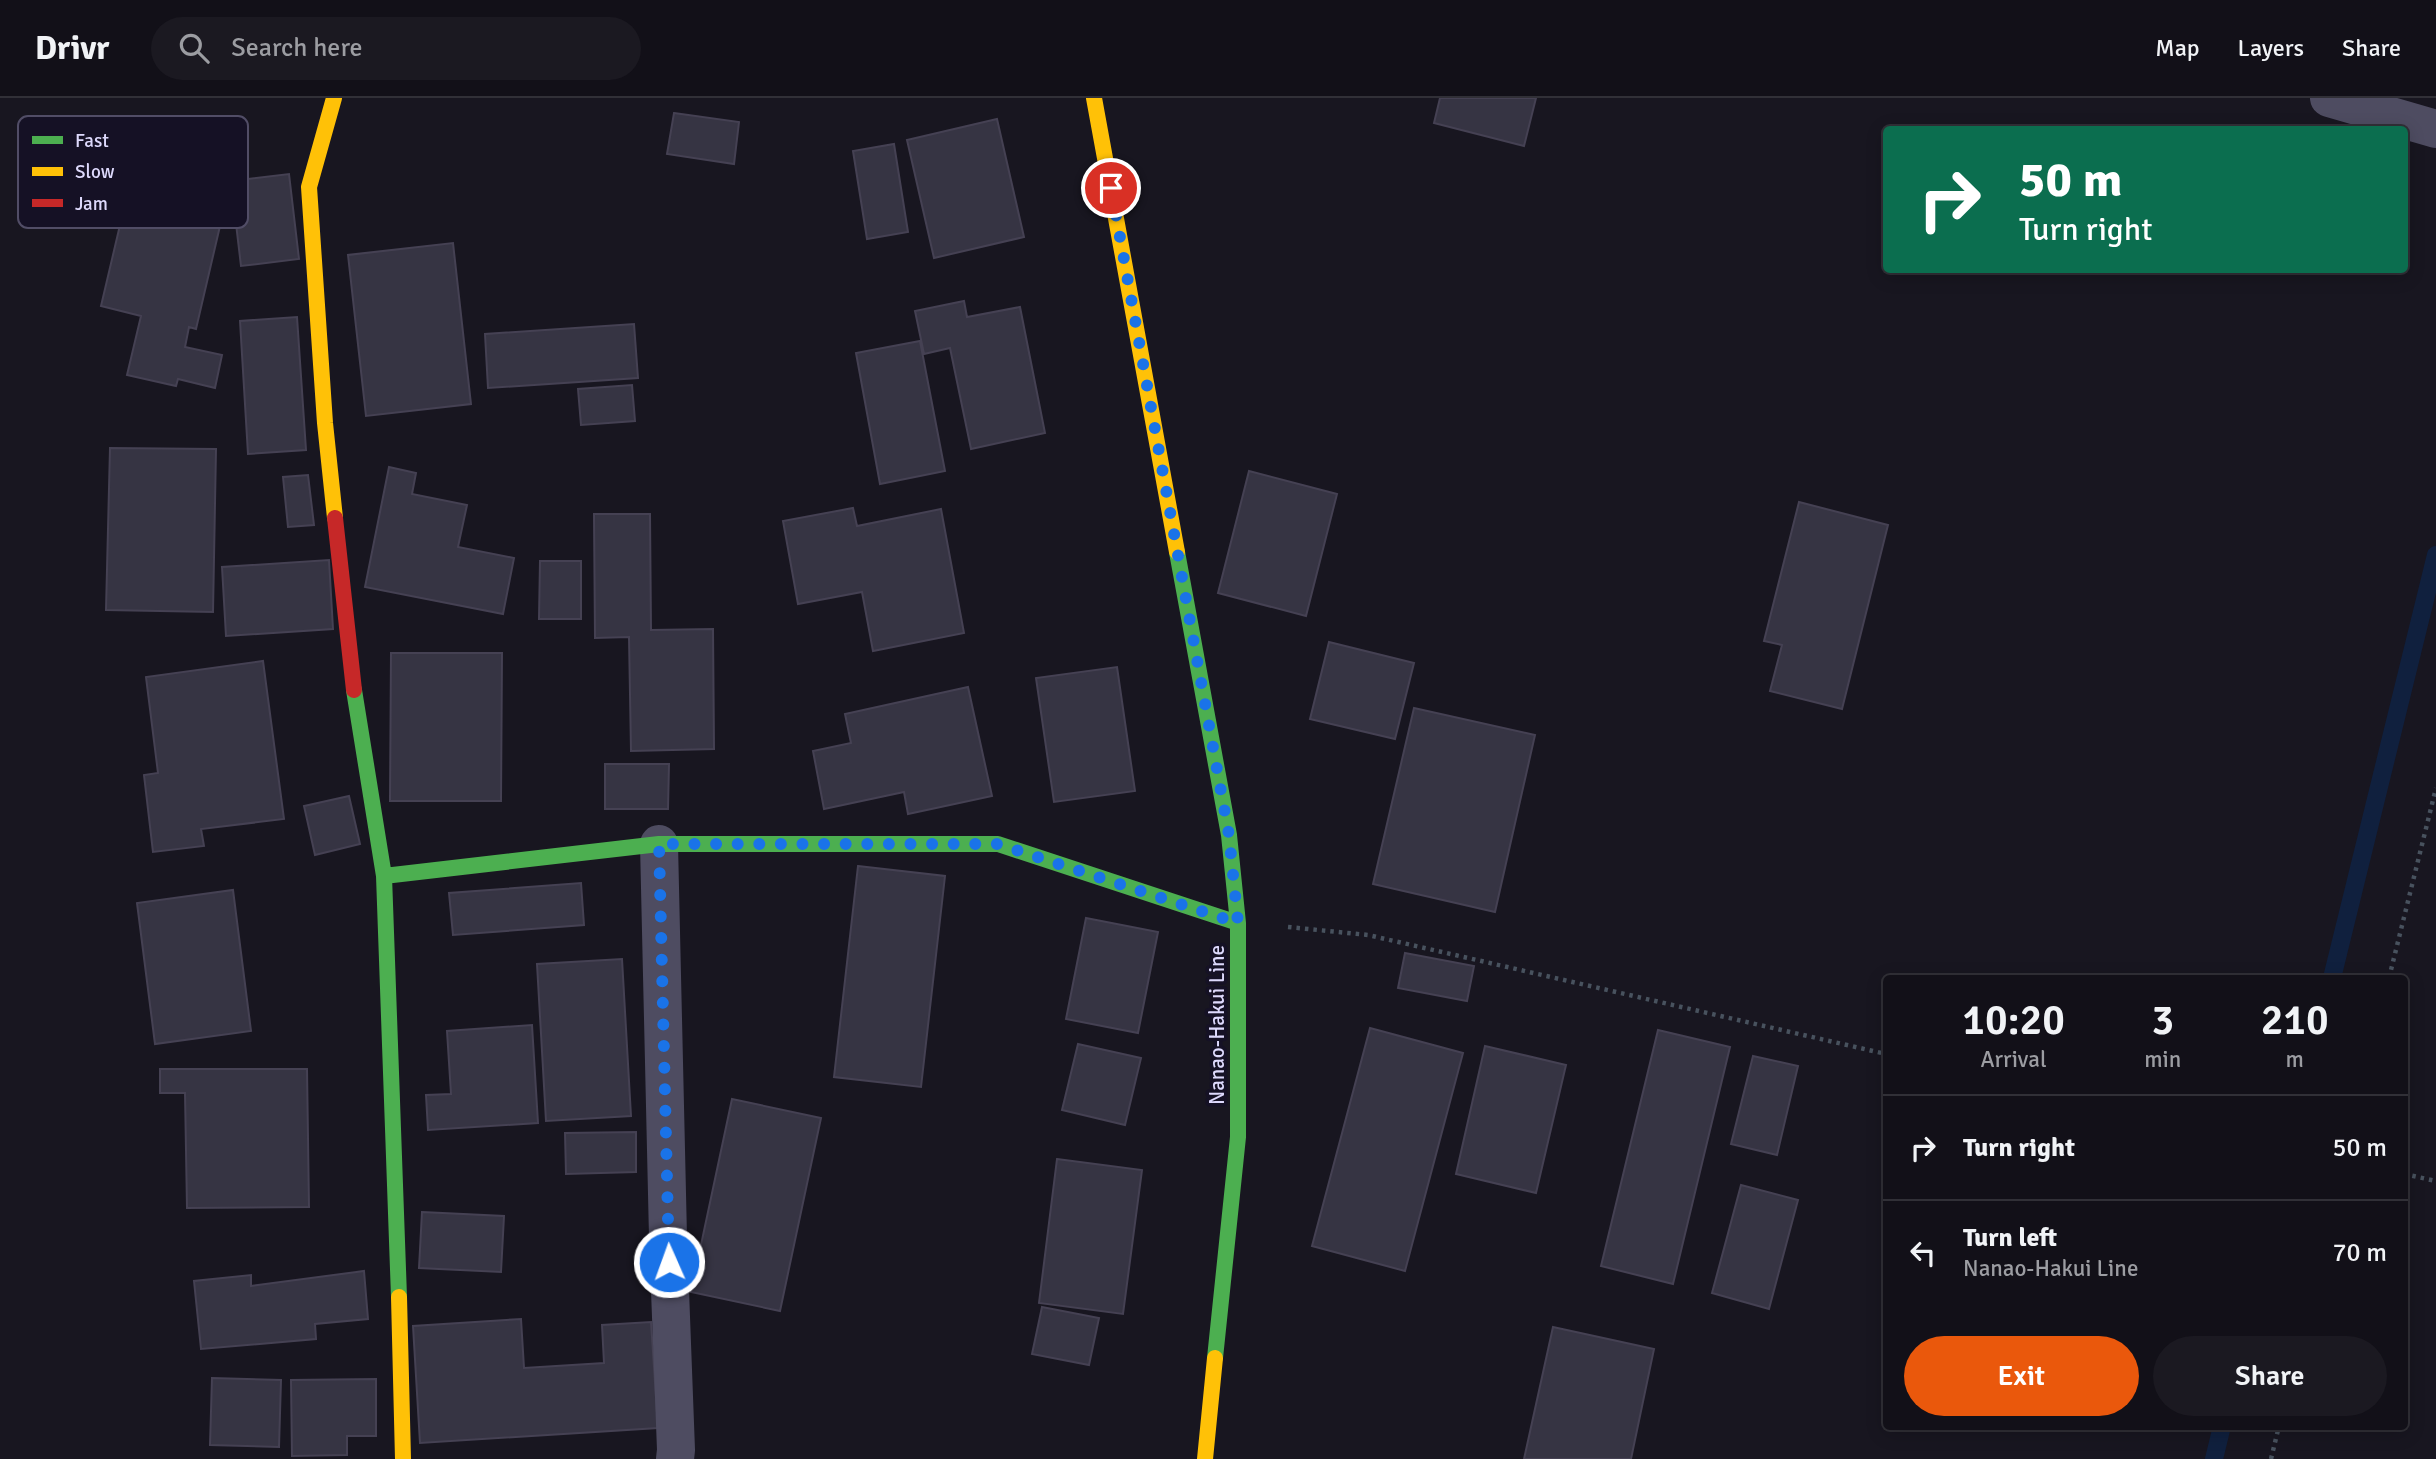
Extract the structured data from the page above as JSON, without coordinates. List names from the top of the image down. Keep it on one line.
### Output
{"streets":{"street":["Nanao-Hakui Line"]},"legend":["Fast","Slow","Jam"],"page":{"header":"Drivr","search":"Search here","nav":["Map","Layers","Share"],"turn":["50 m","Turn right"],"eta":["10:20","Arrival","3","min","210","m"],"list":[{"name":"Turn right","value":"50 m"},{"name":"Turn left","note":"Nanao-Hakui Line","value":"70 m"}],"buttons":["Exit","Share"]}}
